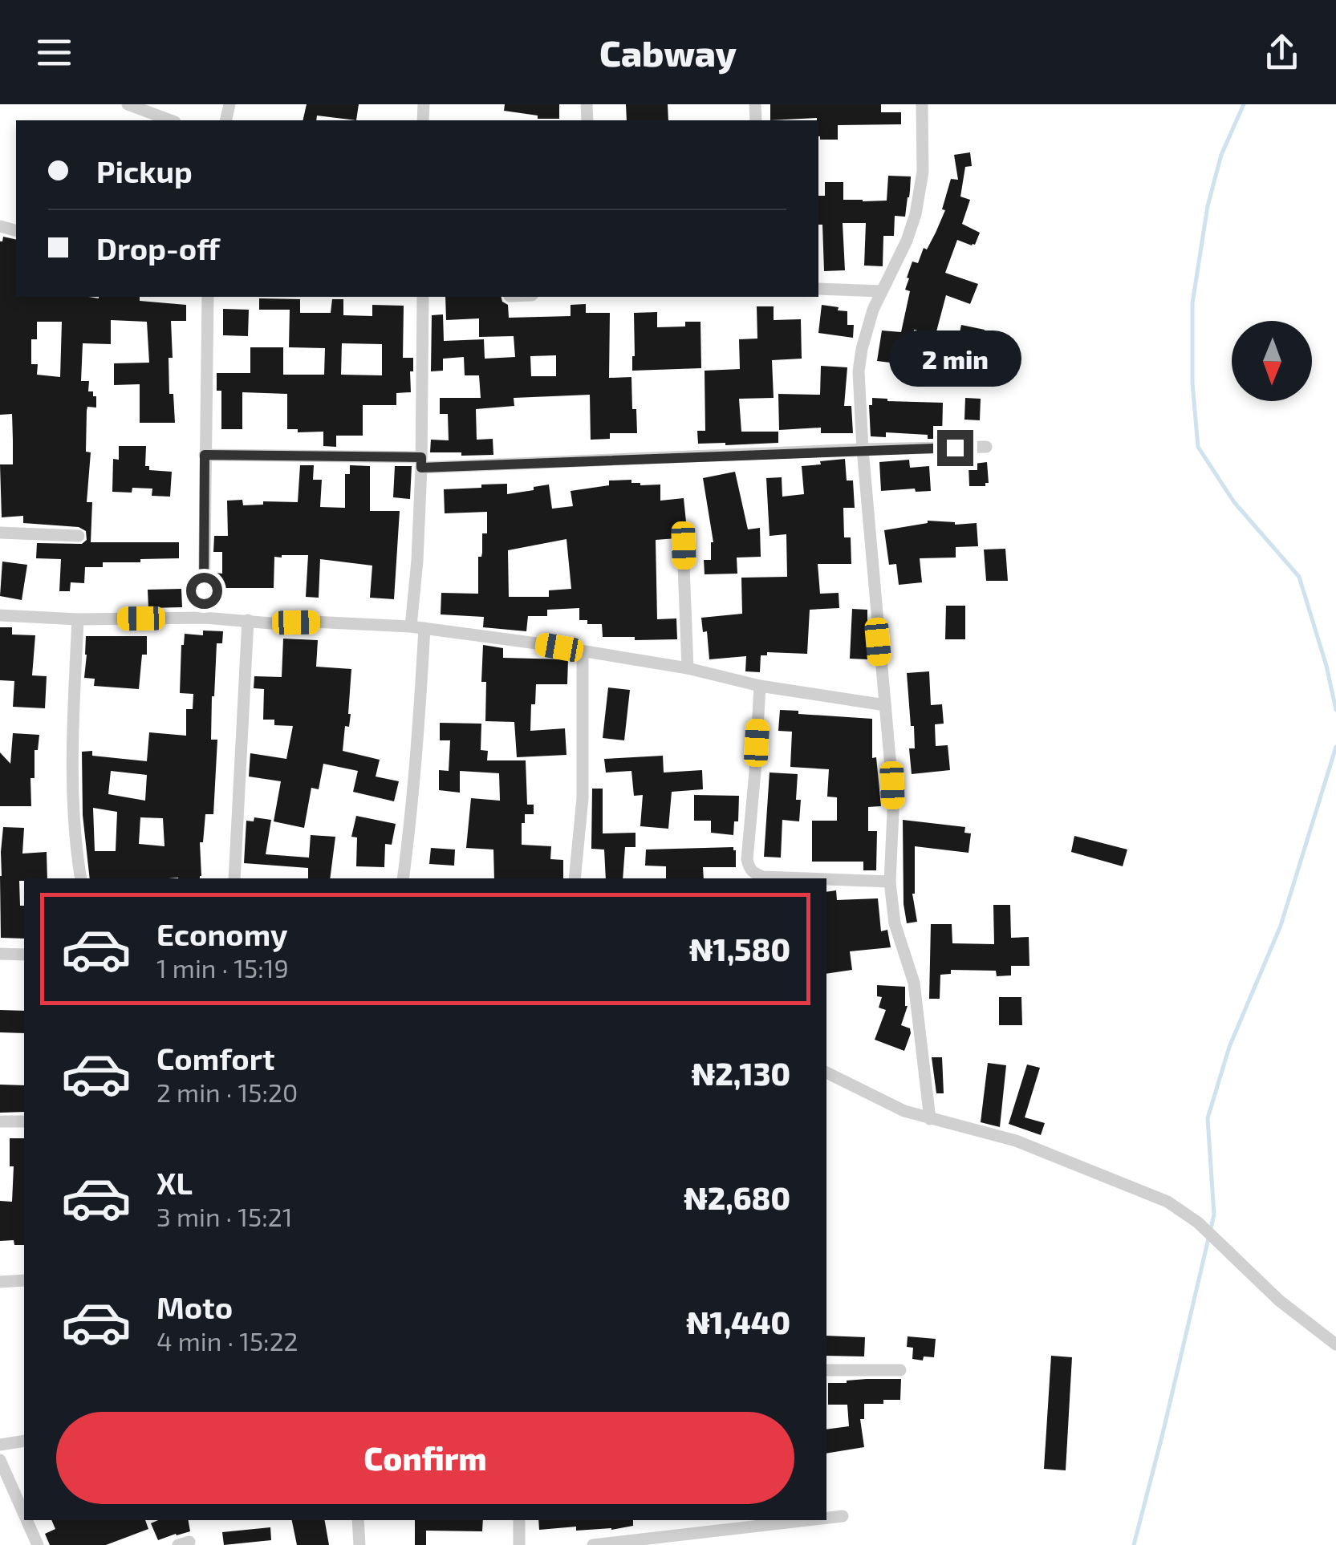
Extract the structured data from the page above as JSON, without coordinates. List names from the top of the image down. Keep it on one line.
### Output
{"north":"bottom","page":{"header":"Cabway","banner":["Pickup","Drop-off"],"bubble":"2 min","list":[{"name":"Economy","note":"1 min · 15:19","value":"₦1,580"},{"name":"Comfort","note":"2 min · 15:20","value":"₦2,130"},{"name":"XL","note":"3 min · 15:21","value":"₦2,680"},{"name":"Moto","note":"4 min · 15:22","value":"₦1,440"}],"buttons":"Confirm"}}
